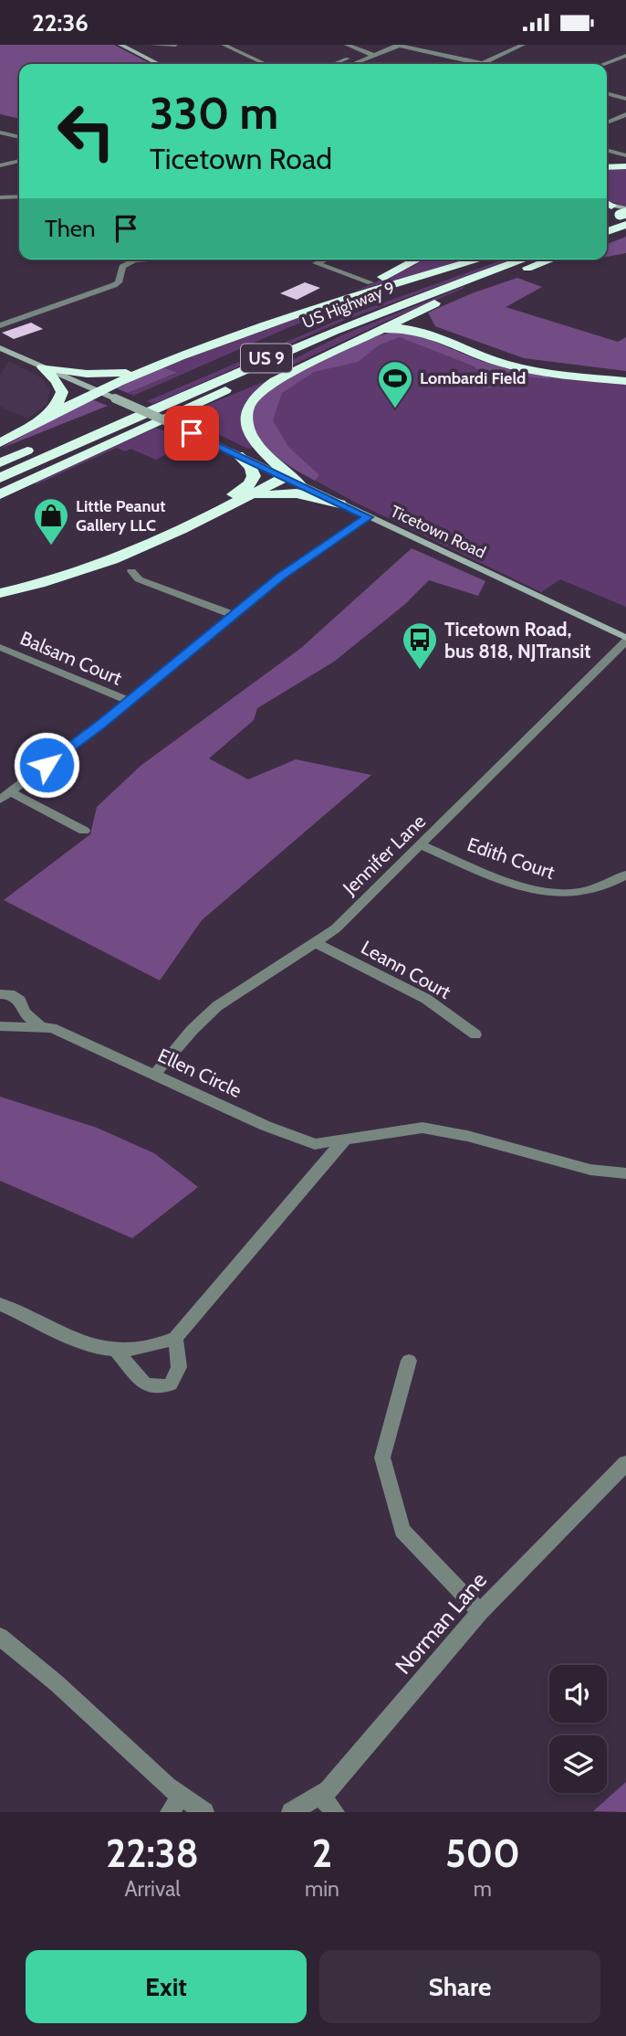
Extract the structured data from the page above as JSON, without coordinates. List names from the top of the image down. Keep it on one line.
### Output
{"streets":{"highway":["US Highway 9","US 9"],"street":["Ticetown Road","Balsam Court","Jennifer Lane","Edith Court","Leann Court","Ellen Circle","Norman Lane"]},"crossings":[["Ticetown Road","Jennifer Lane"],["Jennifer Lane","Edith Court"],["Jennifer Lane","Leann Court"],["Jennifer Lane","Ellen Circle"]],"places":{"sports":["Lombardi Field"],"shop":["Little Peanut Gallery LLC"],"bus stop":["Ticetown Road, bus 818, NJTransit"]},"page":{"status":"22:36","turn":["330 m","Ticetown Road"],"then":"Then","eta":["22:38","Arrival","2","min","500","m"],"buttons":["Exit","Share"]}}
